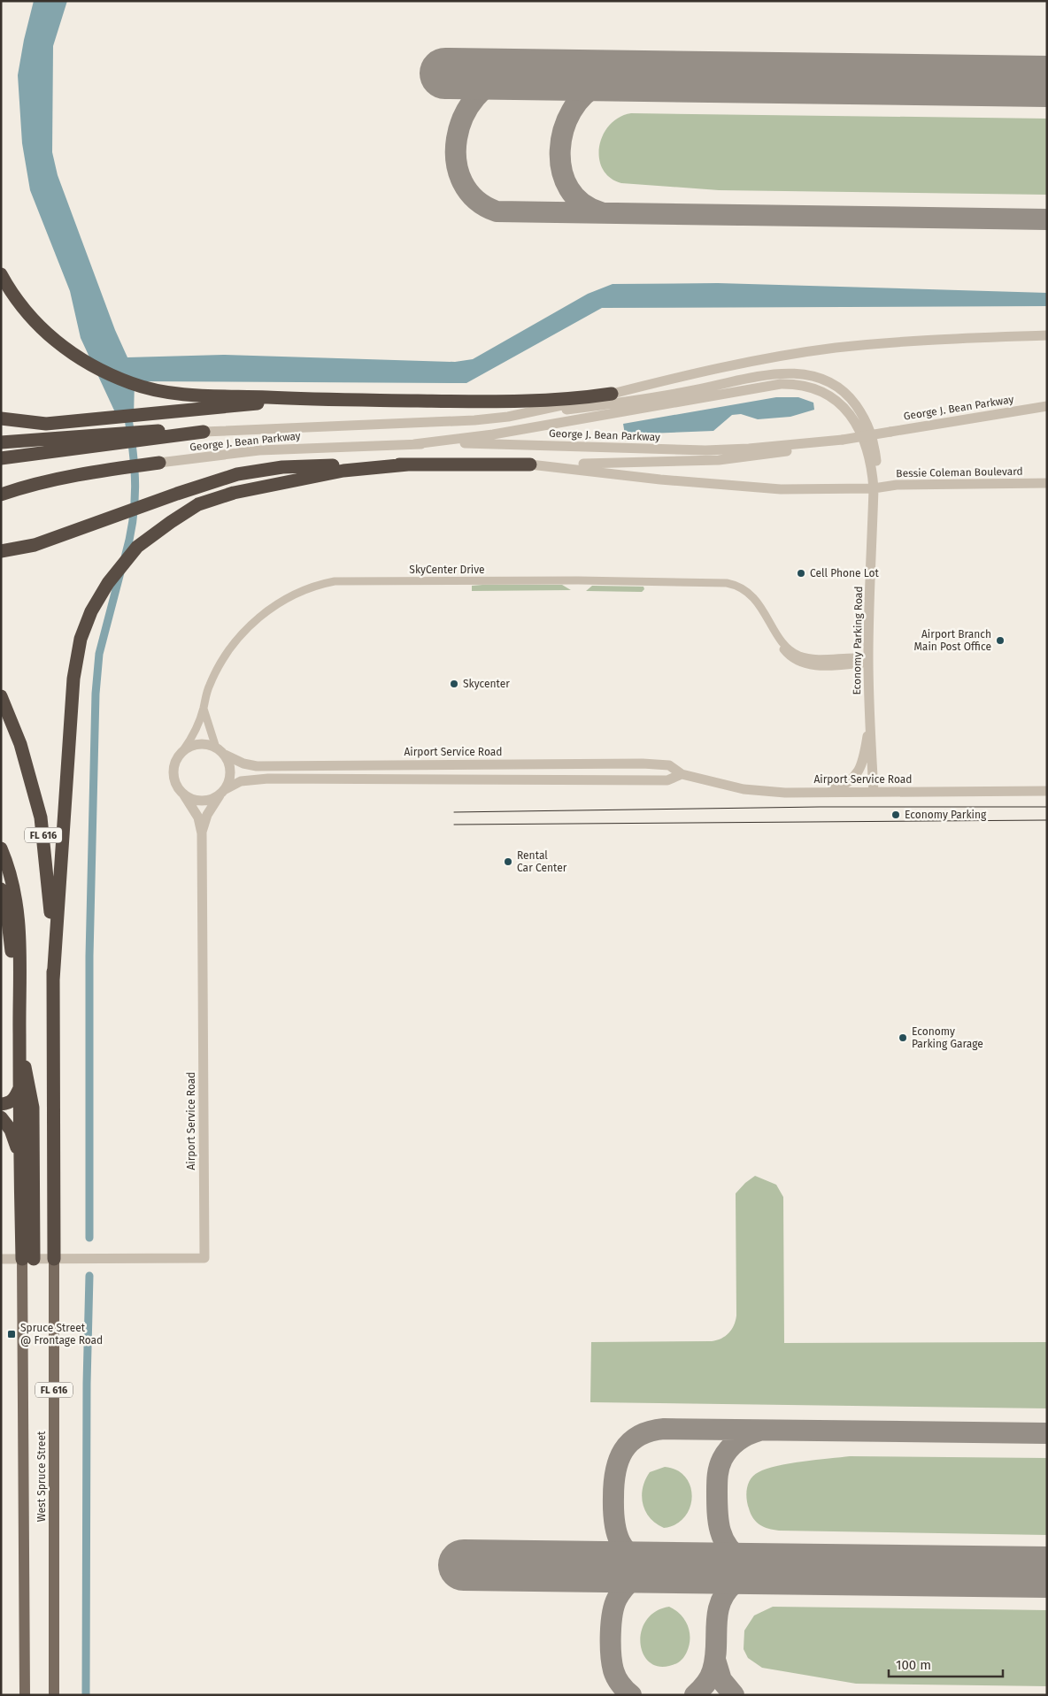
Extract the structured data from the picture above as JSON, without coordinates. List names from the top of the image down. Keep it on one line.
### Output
{"streets":{"highway":["FL 616"],"main road":["West Spruce Street"],"street":["George J. Bean Parkway","Bessie Coleman Boulevard","SkyCenter Drive","Economy Parking Road","Airport Service Road"]},"crossings":[["Bessie Coleman Boulevard","Economy Parking Road"],["SkyCenter Drive","Economy Parking Road"],["SkyCenter Drive","Airport Service Road"],["Economy Parking Road","Airport Service Road"],["Airport Service Road","FL 616"],["Airport Service Road","West Spruce Street"],["FL 616","West Spruce Street"]],"places":{"other":["Cell Phone Lot","Airport Branch Main Post Office","Skycenter","Economy Parking","Rental Car Center","Economy Parking Garage"],"transit":["Spruce Street @ Frontage Road"]},"scale_bar":"100 m"}
